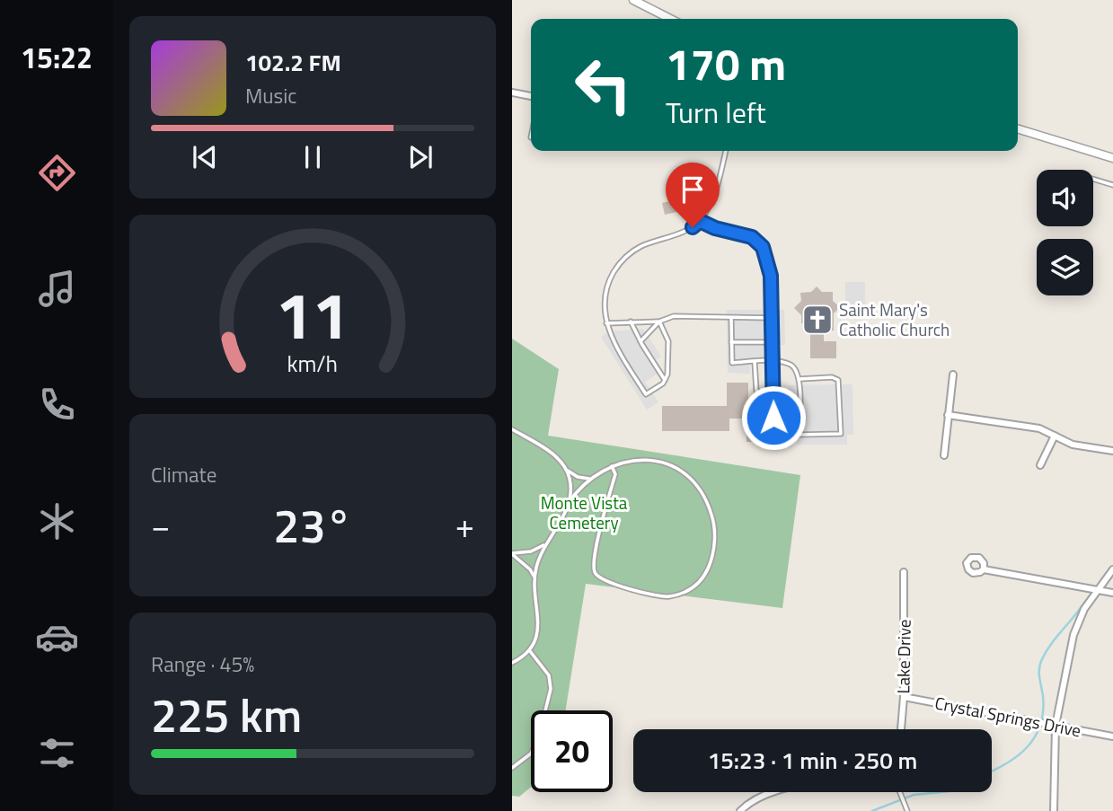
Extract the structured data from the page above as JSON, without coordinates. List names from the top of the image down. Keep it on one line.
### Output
{"streets":{"street":["Lake Drive","Crystal Springs Drive"]},"crossings":[["Lake Drive","Crystal Springs Drive"]],"parks":["Monte Vista Cemetery"],"places":{"church":["Saint Mary's Catholic Church"]},"page":{"tabs":"15:22","turn":["170 m","Turn left"],"song":["102.2 FM","Music"],"tile":["Climate",["Range · 45%","225 km"]],"heat":["−","23°","+"],"limit":"20","trip":"15:23 · 1 min · 250 m","gauge":["11","km/h"]}}
